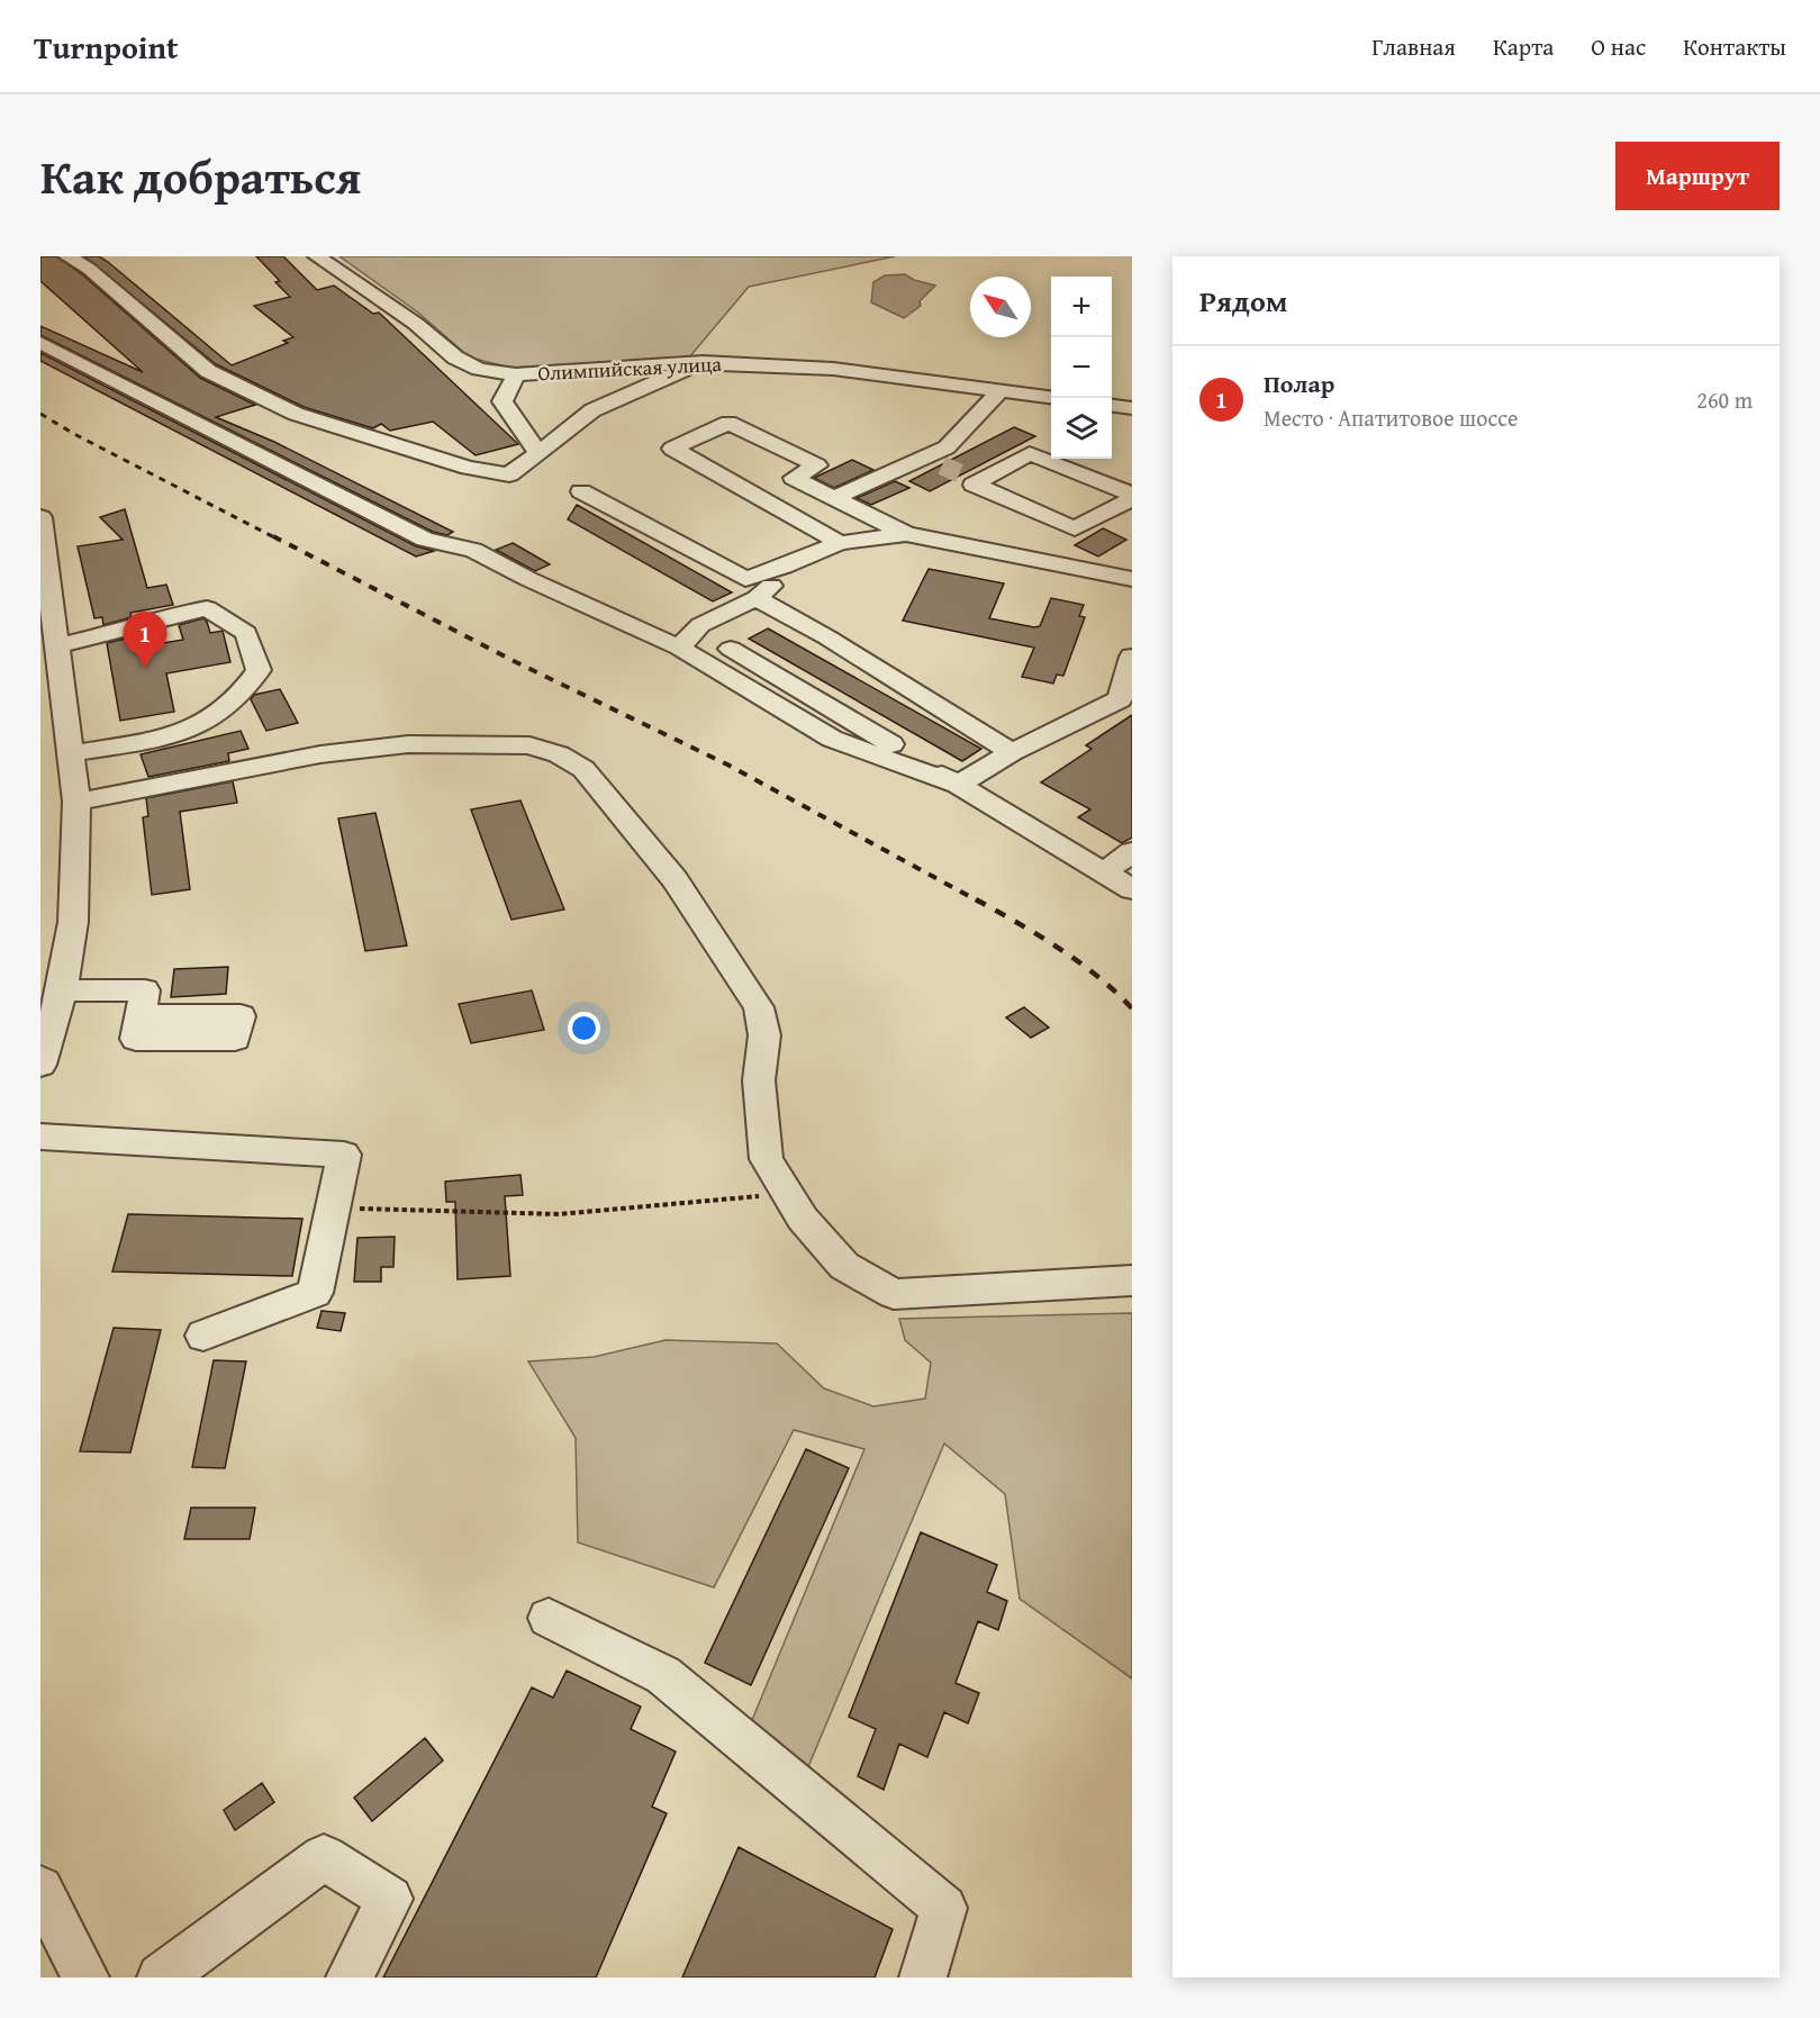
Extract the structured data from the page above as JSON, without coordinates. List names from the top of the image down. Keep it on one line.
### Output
{"streets":{"street":["Олимпийская улица"]},"north":"top left","page":{"header":"Turnpoint","nav":["Главная","Карта","О нас","Контакты"],"title":"Как добраться","buttons":"Маршрут","heading":"Рядом","map_buttons":["+","−"],"list":[{"mark":"1","name":"Полар","note":"Место · Апатитовое шоссе","value":"260 m"}],"pins":"1"}}
